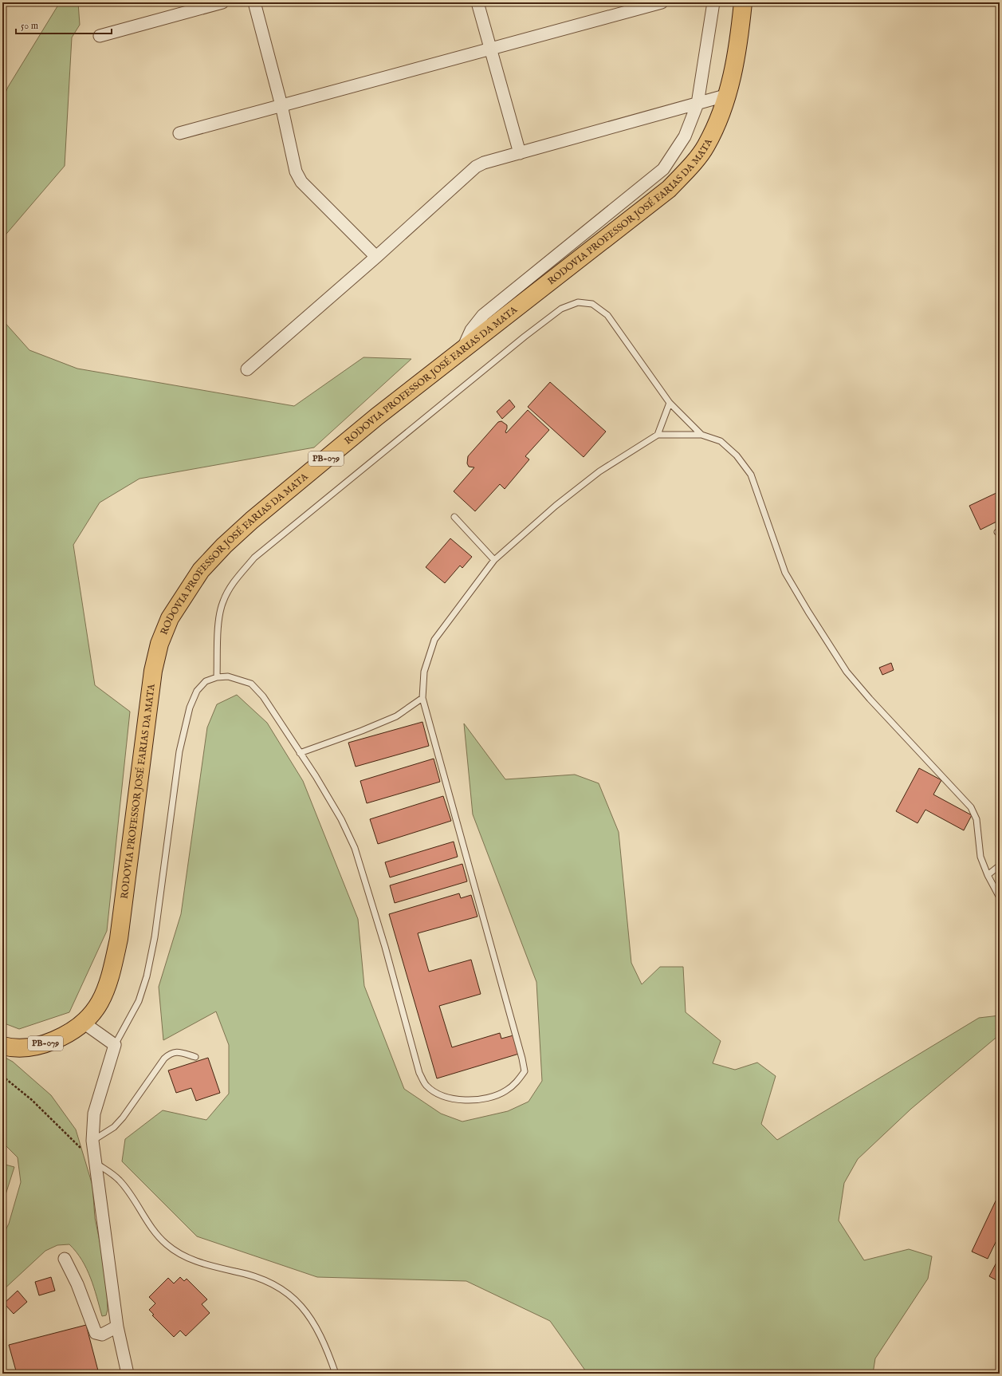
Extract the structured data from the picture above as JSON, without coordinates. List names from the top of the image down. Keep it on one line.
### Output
{"streets":{"main road":["RODOVIA PROFESSOR JOSÉ FARIAS DA MATA","PB-079"]},"crossings":[["RODOVIA PROFESSOR JOSÉ FARIAS DA MATA","PB-079"]],"scale_bar":"50 m"}
